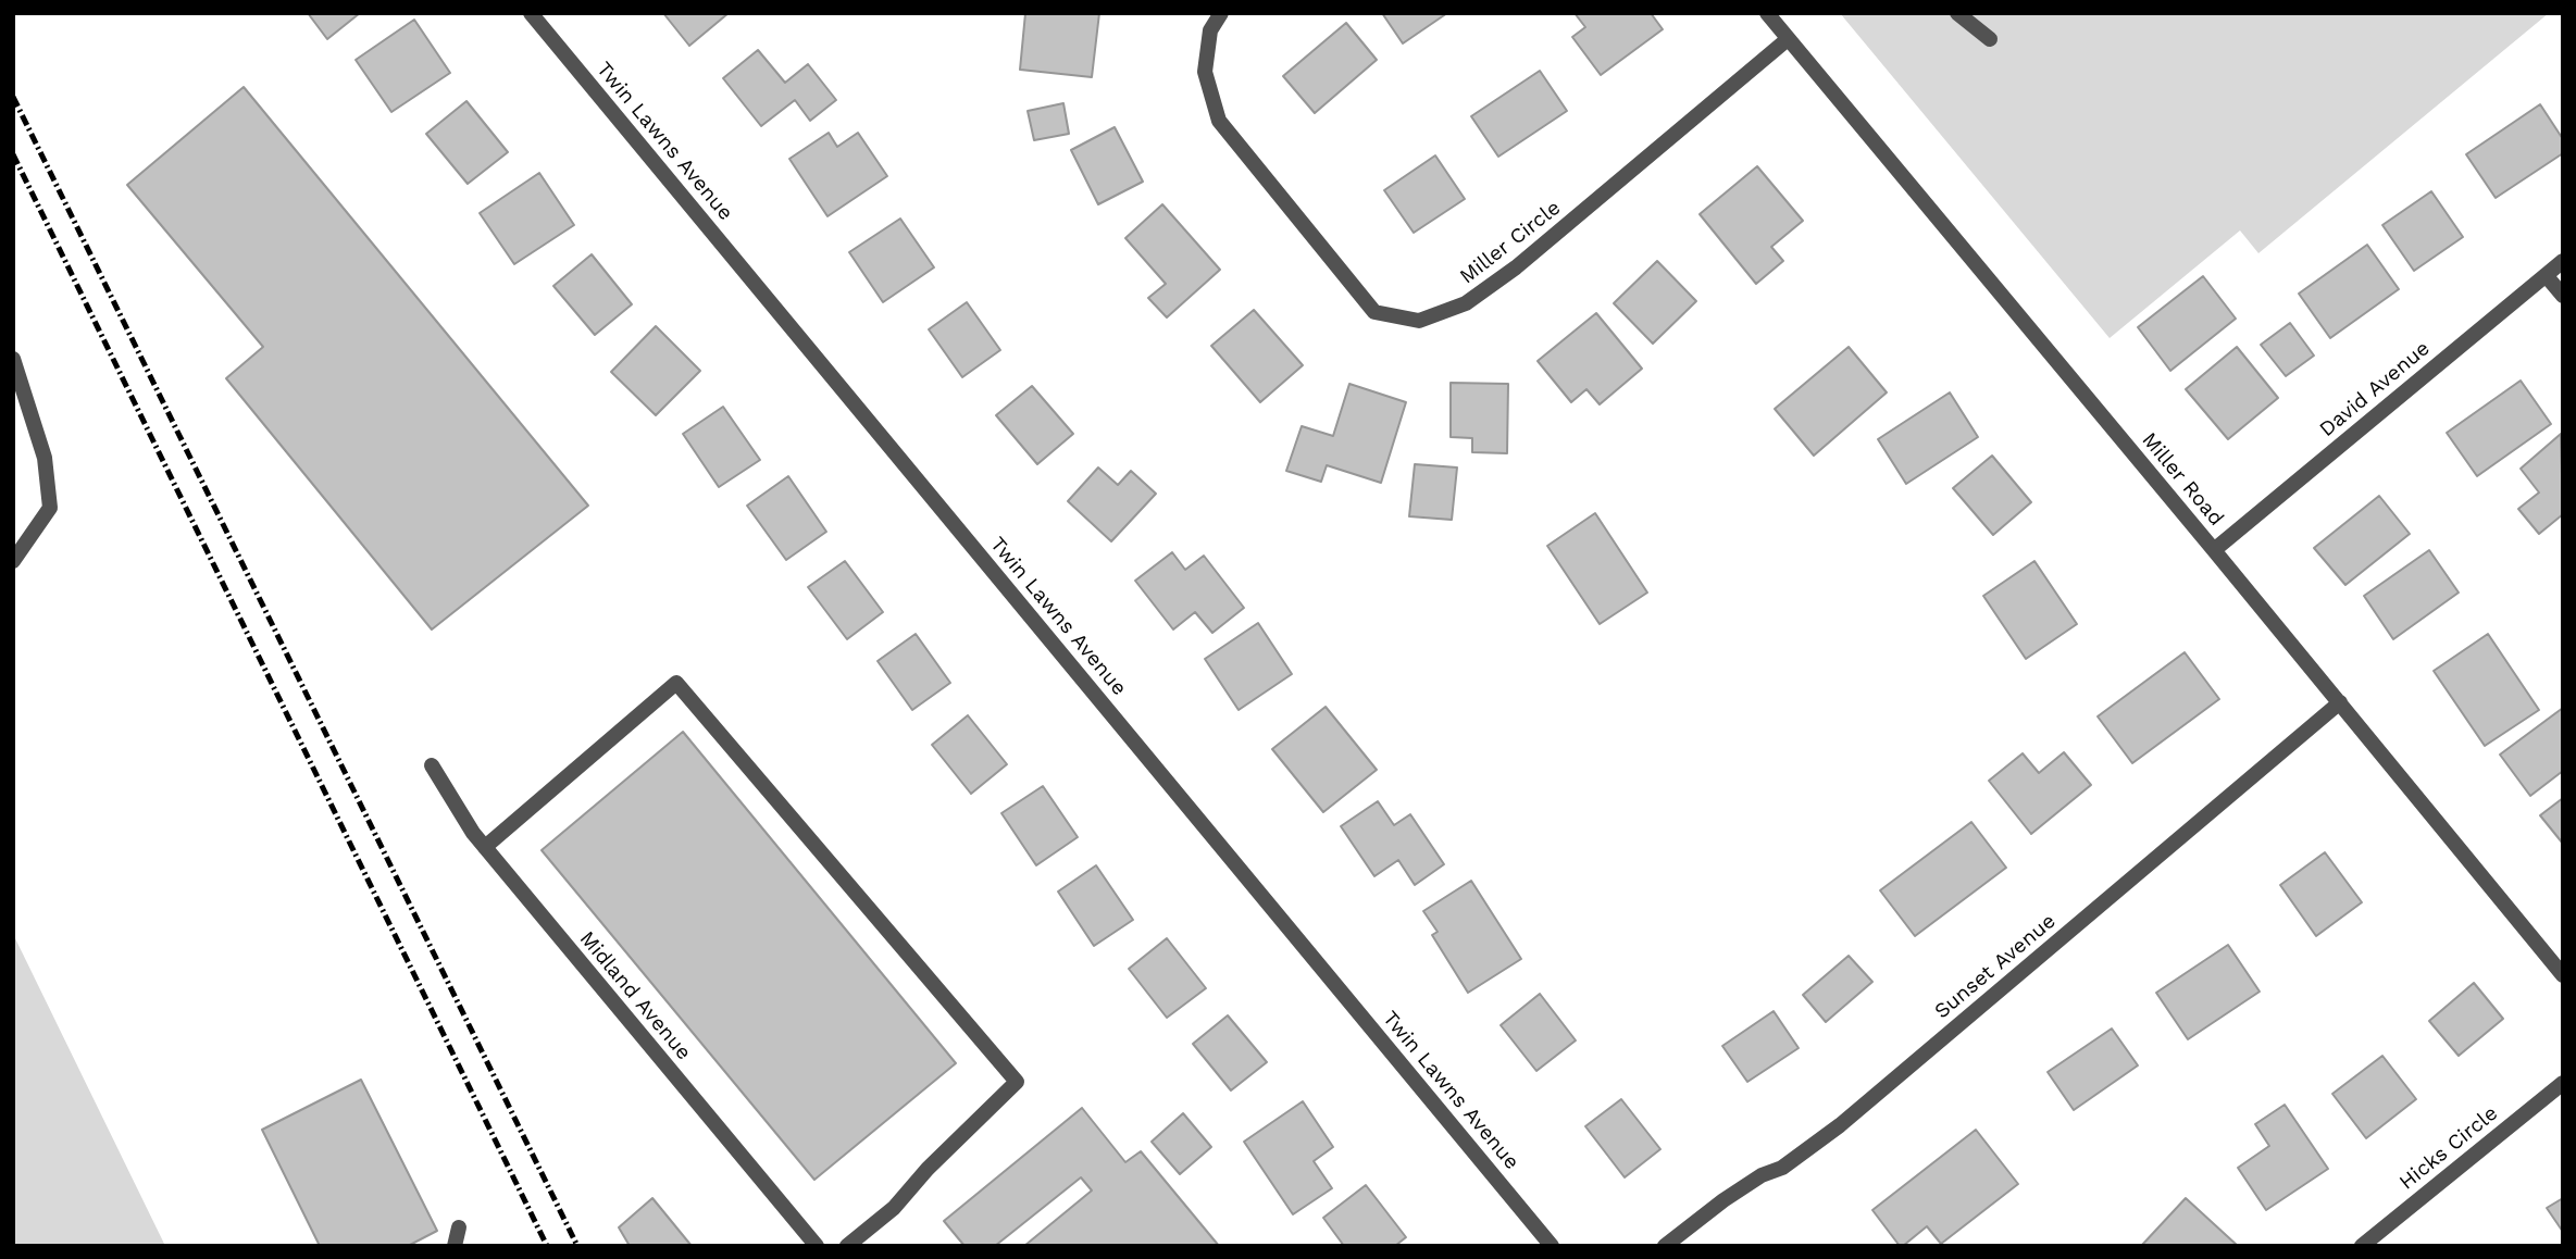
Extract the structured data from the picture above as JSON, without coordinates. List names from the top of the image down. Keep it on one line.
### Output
{"streets":{"street":["Twin Lawns Avenue","Miller Circle","David Avenue","Miller Road","Sunset Avenue","Midland Avenue","Hicks Circle"]},"crossings":[["Miller Circle","Miller Road"],["David Avenue","Miller Road"],["Miller Road","Sunset Avenue"]]}
